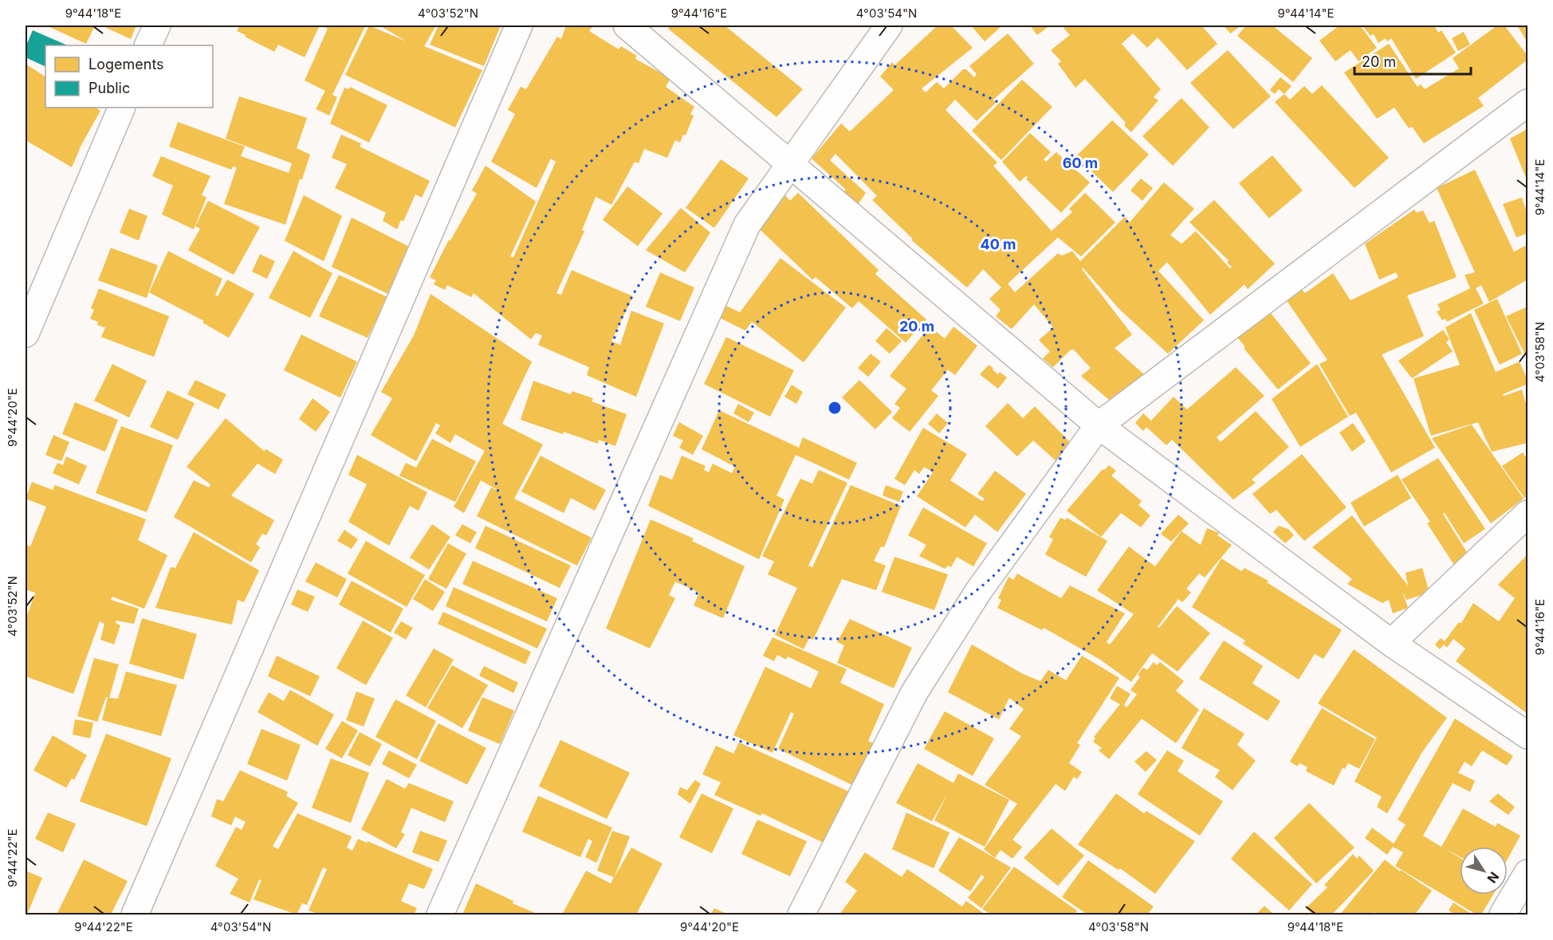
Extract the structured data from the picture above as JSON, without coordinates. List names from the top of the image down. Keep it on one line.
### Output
{"legend":["Logements","Public"],"scale_bar":"20 m","north":"bottom right","coordinates":["9°44'18\"E","4°03'52\"N","9°44'16\"E","4°03'54\"N","9°44'14\"E","4°03'58\"N","9°44'20\"E","9°44'22\"E"],"rings":["60 m","40 m","20 m"]}
